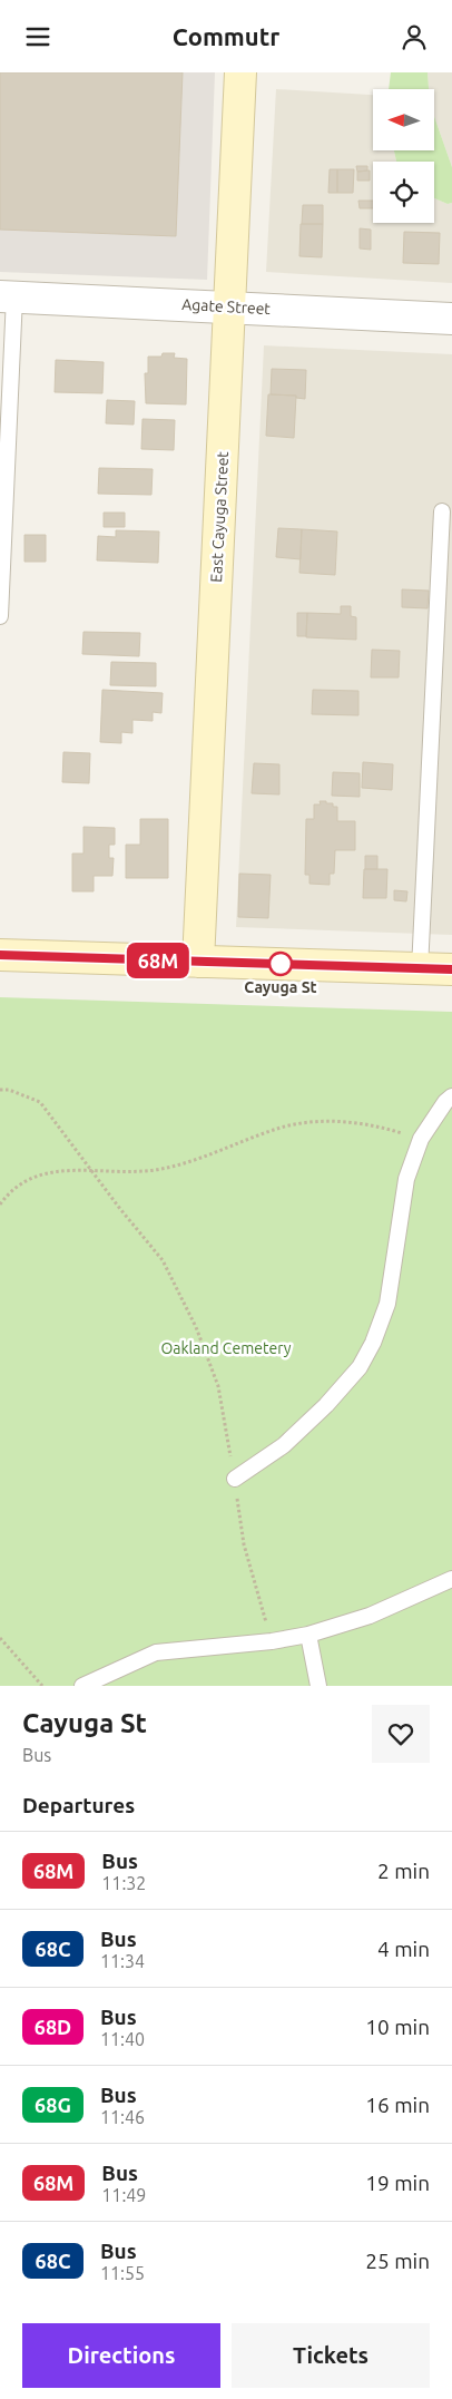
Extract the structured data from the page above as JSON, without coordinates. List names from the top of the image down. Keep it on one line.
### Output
{"streets":{"street":["Agate Street","East Cayuga Street"]},"crossings":[["Agate Street","East Cayuga Street"]],"parks":["Oakland Cemetery"],"places":["Cayuga St"],"lines":["bus line 68M"],"north":"left","page":{"header":"Commutr","on_map":"68M","heading":[["Cayuga St","Bus"],"Departures"],"list":[{"mark":"68M","name":"Bus","note":"11:32","value":"2 min"},{"mark":"68C","name":"Bus","note":"11:34","value":"4 min"},{"mark":"68D","name":"Bus","note":"11:40","value":"10 min"},{"mark":"68G","name":"Bus","note":"11:46","value":"16 min"},{"mark":"68M","name":"Bus","note":"11:49","value":"19 min"},{"mark":"68C","name":"Bus","note":"11:55","value":"25 min"}],"buttons":["Directions","Tickets"]}}
